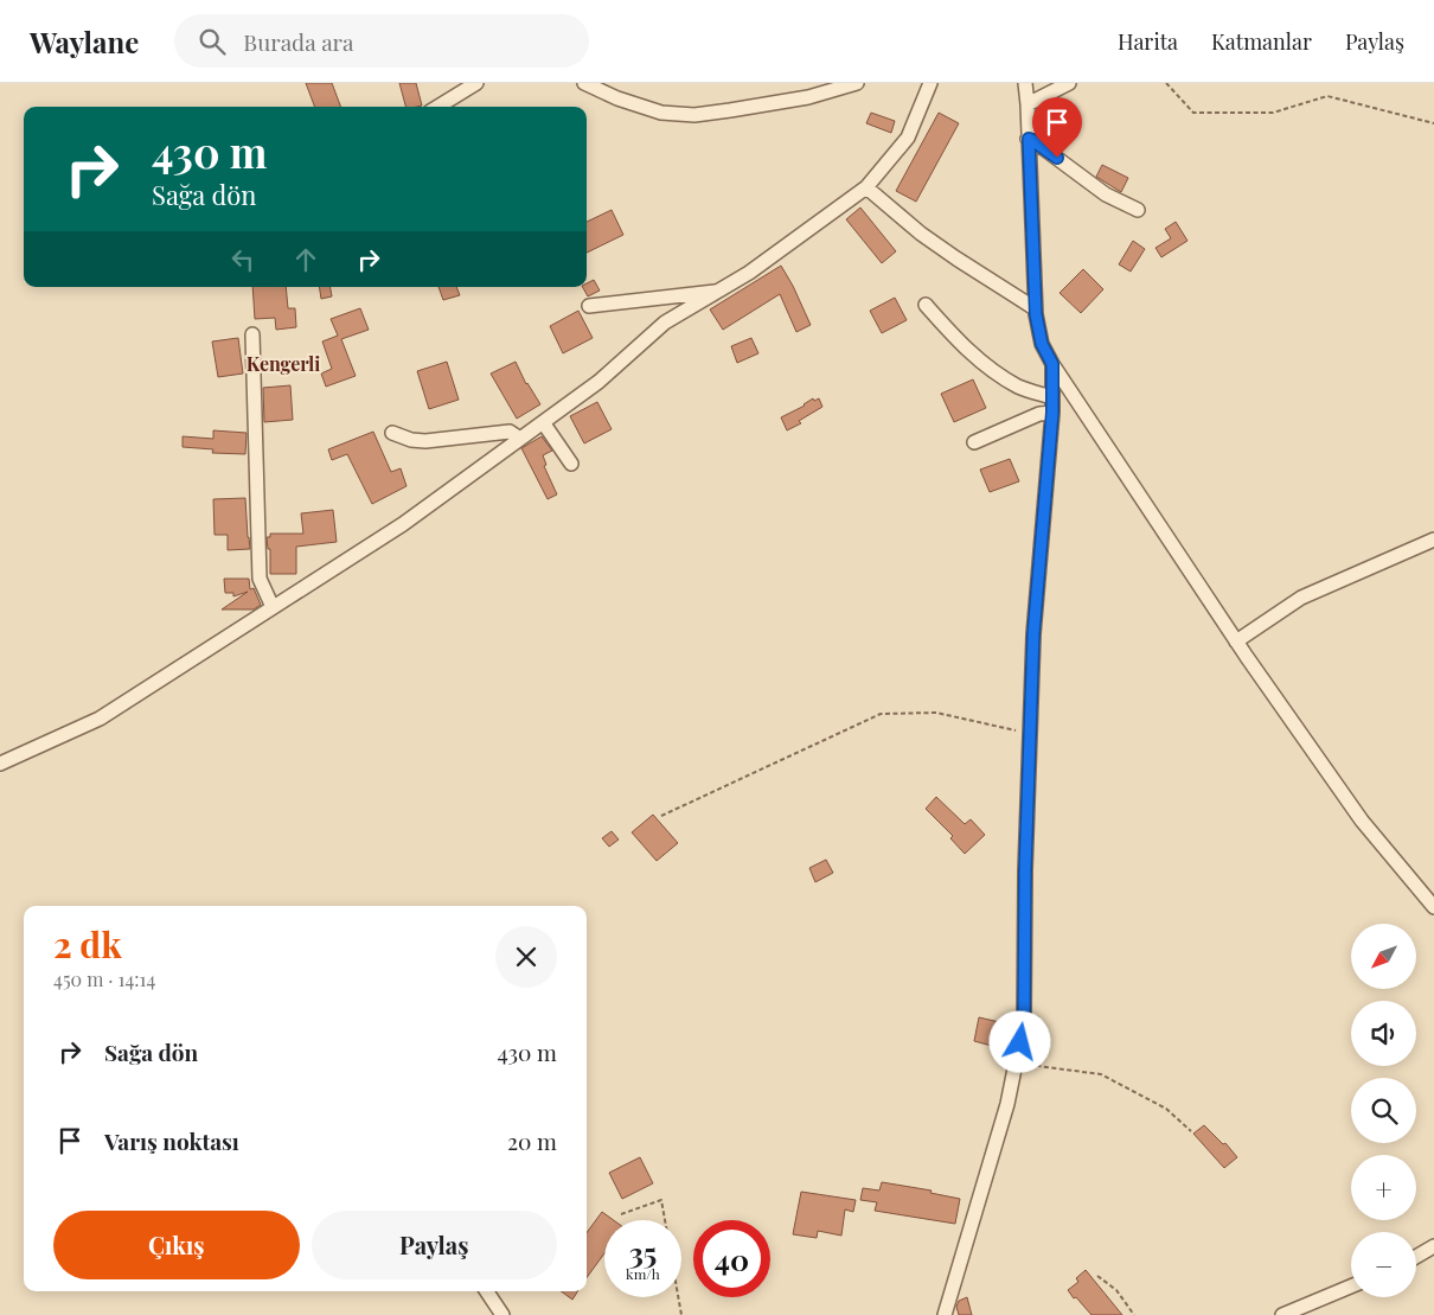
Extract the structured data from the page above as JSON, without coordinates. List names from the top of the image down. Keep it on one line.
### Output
{"districts":["Kengerli"],"north":"bottom left","page":{"header":"Waylane","search":"Burada ara","nav":["Harita","Katmanlar","Paylaş"],"turn":["430 m","Sağa dön"],"heading":["2 dk","450 m · 14:14"],"map_buttons":["+","−"],"list":[{"name":"Sağa dön","value":"430 m"},{"name":"Varış noktası","value":"20 m"}],"buttons":["Çıkış","Paylaş"],"speed":"35 km/h","limit":"40"}}
